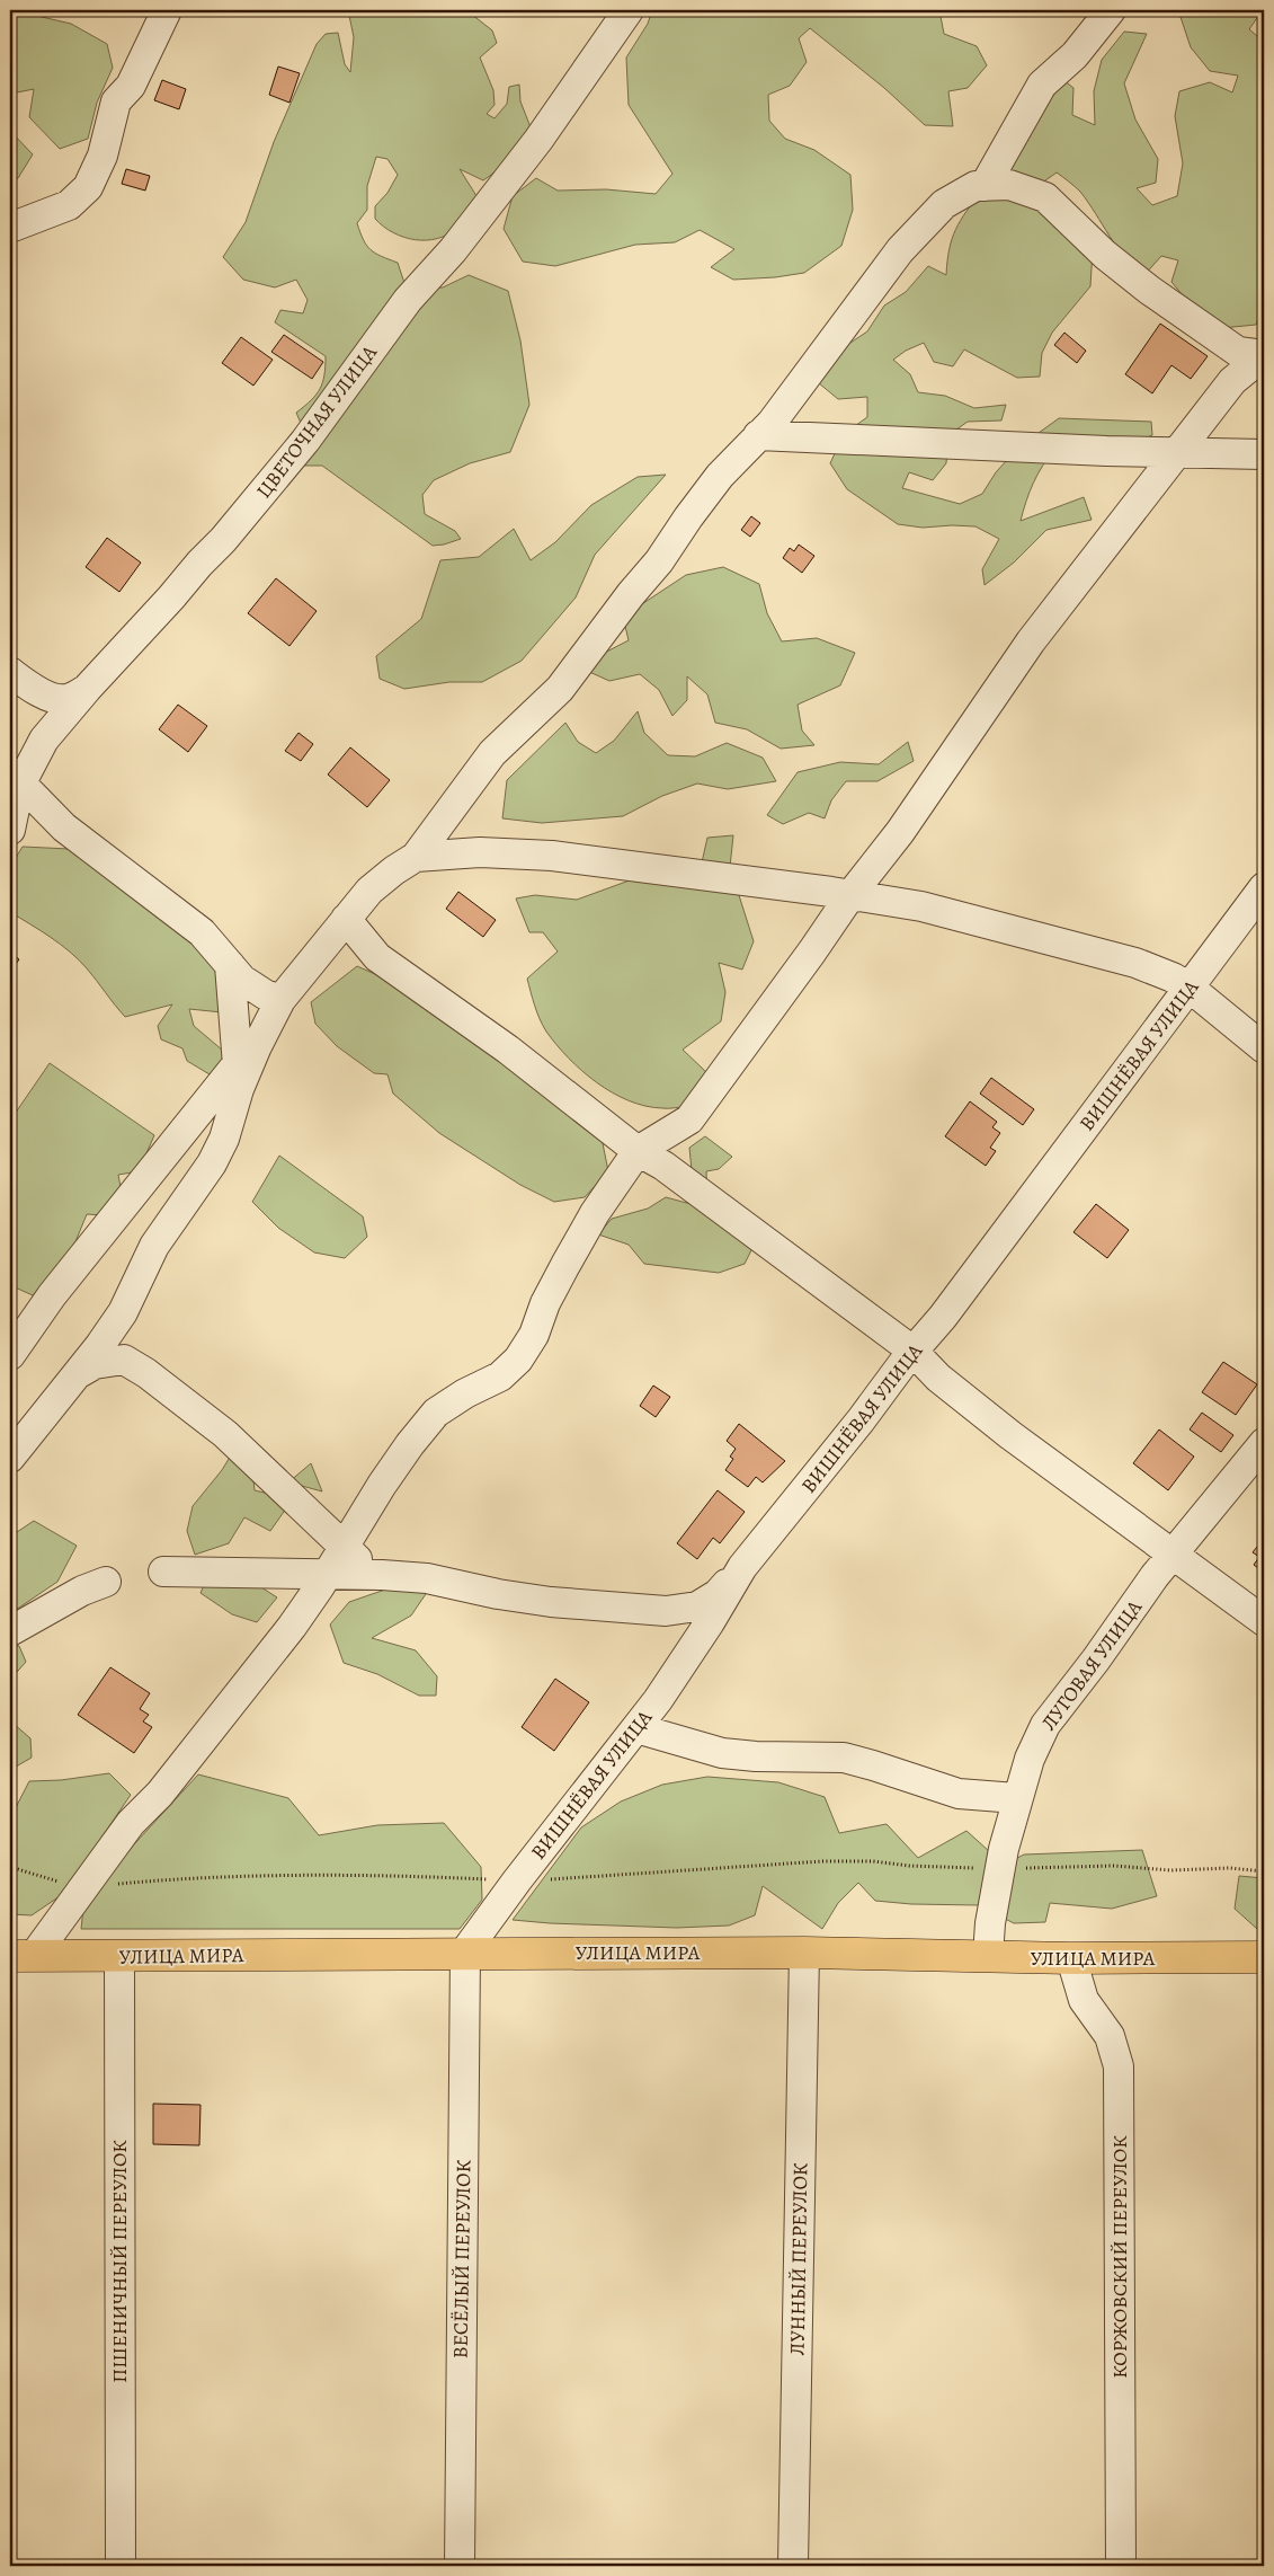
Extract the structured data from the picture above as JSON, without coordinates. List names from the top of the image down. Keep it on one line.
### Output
{"streets":{"main road":["УЛИЦА МИРА"],"street":["ЦВЕТОЧНАЯ УЛИЦА","ВИШНЁВАЯ УЛИЦА","ЛУГОВАЯ УЛИЦА","КОРЖОВСКИЙ ПЕРЕУЛОК","ВЕСЁЛЫЙ ПЕРЕУЛОК","ЛУННЫЙ ПЕРЕУЛОК","ПШЕНИЧНЫЙ ПЕРЕУЛОК"]},"crossings":[["ВИШНЁВАЯ УЛИЦА","УЛИЦА МИРА"],["ВИШНЁВАЯ УЛИЦА","ВЕСЁЛЫЙ ПЕРЕУЛОК"],["ЛУГОВАЯ УЛИЦА","УЛИЦА МИРА"],["УЛИЦА МИРА","КОРЖОВСКИЙ ПЕРЕУЛОК"],["УЛИЦА МИРА","ВЕСЁЛЫЙ ПЕРЕУЛОК"],["УЛИЦА МИРА","ЛУННЫЙ ПЕРЕУЛОК"],["УЛИЦА МИРА","ПШЕНИЧНЫЙ ПЕРЕУЛОК"]]}
